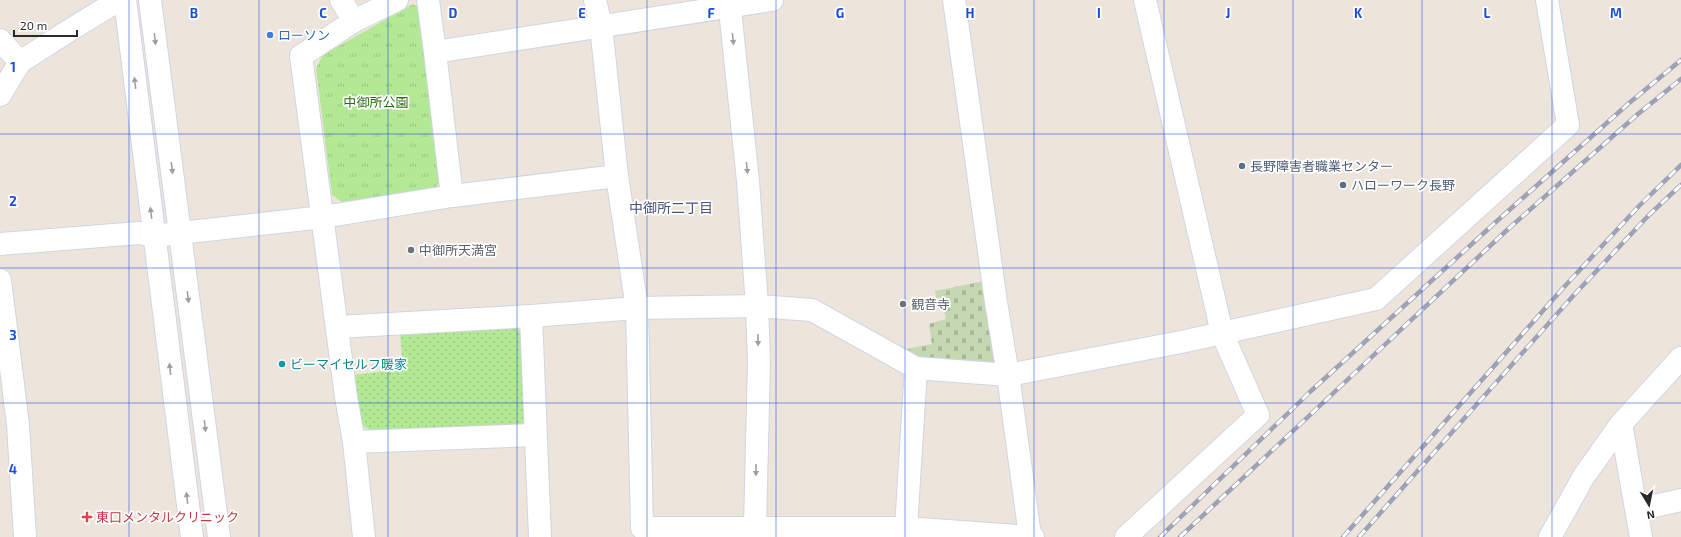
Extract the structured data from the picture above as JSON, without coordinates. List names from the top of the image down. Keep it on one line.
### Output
{"districts":["中御所二丁目"],"parks":["中御所公園"],"places":{"other":["ローソン","長野障害者職業センター","ハローワーク長野","中御所天満宮","観音寺","ビーマイセルフ暖家"],"health":["東口メンタルクリニック"]},"scale_bar":"20 m","north":"bottom","grid":{"columns":["B","C","D","E","F","G","H","I","J","K","L","M"],"rows":["1","2","3","4"]}}
